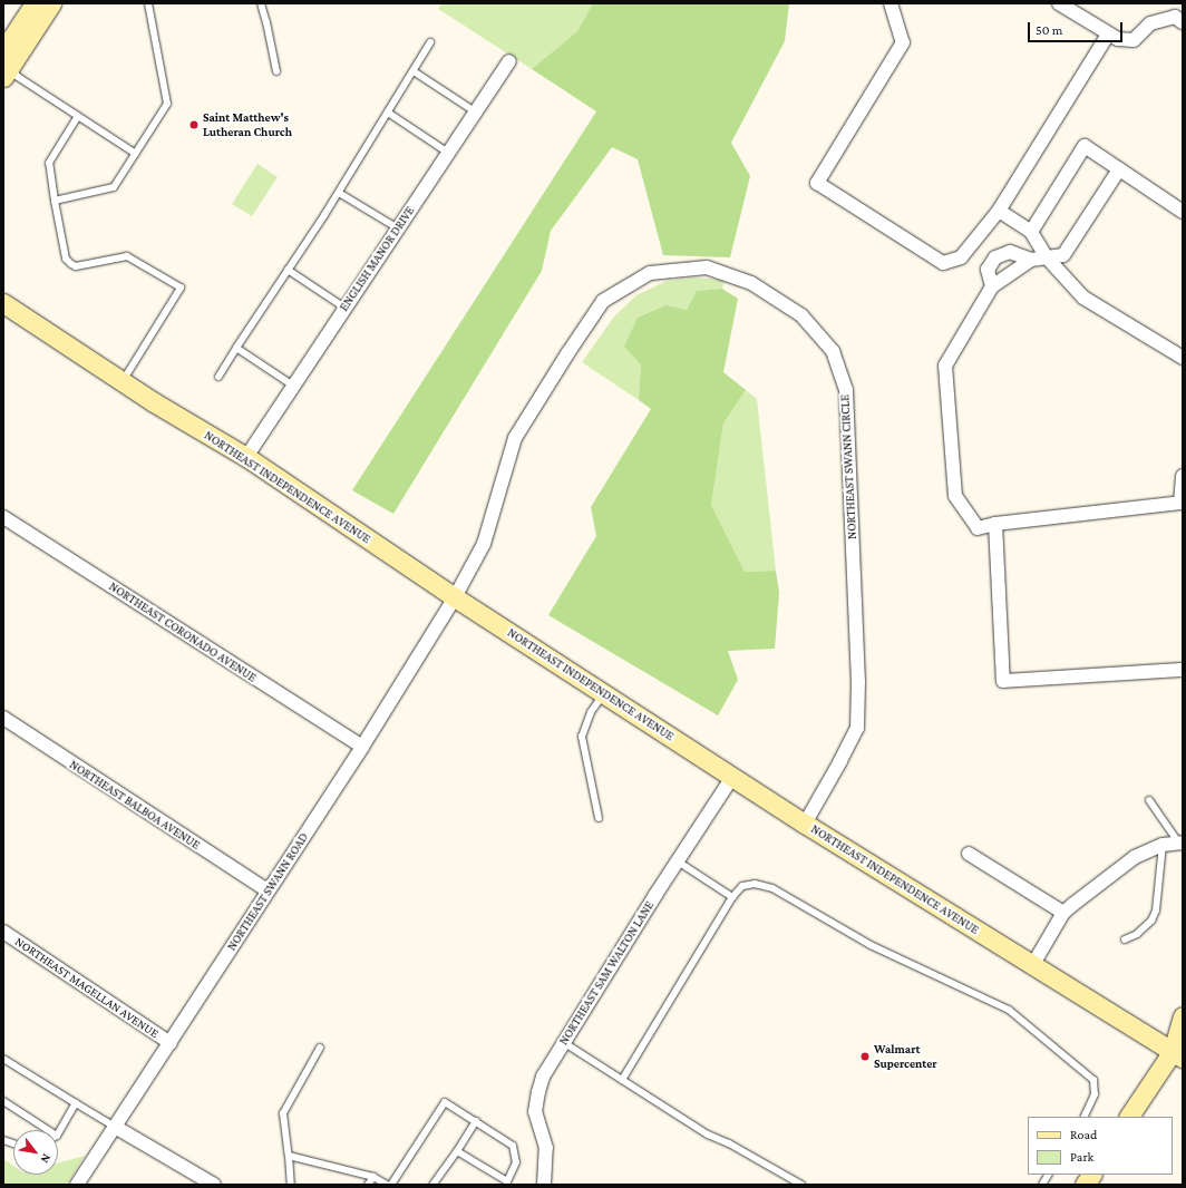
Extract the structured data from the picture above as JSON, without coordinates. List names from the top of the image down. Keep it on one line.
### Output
{"streets":{"street":["ENGLISH MANOR DRIVE","NORTHEAST SWANN CIRCLE","NORTHEAST INDEPENDENCE AVENUE","NORTHEAST CORONADO AVENUE","NORTHEAST BALBOA AVENUE","NORTHEAST SWANN ROAD","NORTHEAST SAM WALTON LANE","NORTHEAST MAGELLAN AVENUE"]},"crossings":[["ENGLISH MANOR DRIVE","NORTHEAST INDEPENDENCE AVENUE"],["NORTHEAST SWANN CIRCLE","NORTHEAST INDEPENDENCE AVENUE"],["NORTHEAST SWANN CIRCLE","NORTHEAST SWANN ROAD"],["NORTHEAST INDEPENDENCE AVENUE","NORTHEAST SWANN ROAD"],["NORTHEAST INDEPENDENCE AVENUE","NORTHEAST SAM WALTON LANE"],["NORTHEAST CORONADO AVENUE","NORTHEAST SWANN ROAD"],["NORTHEAST BALBOA AVENUE","NORTHEAST SWANN ROAD"],["NORTHEAST SWANN ROAD","NORTHEAST MAGELLAN AVENUE"]],"places":["Saint Matthew's Lutheran Church","Walmart Supercenter"],"legend":["Road","Park"],"scale_bar":"50 m","north":"bottom right"}
